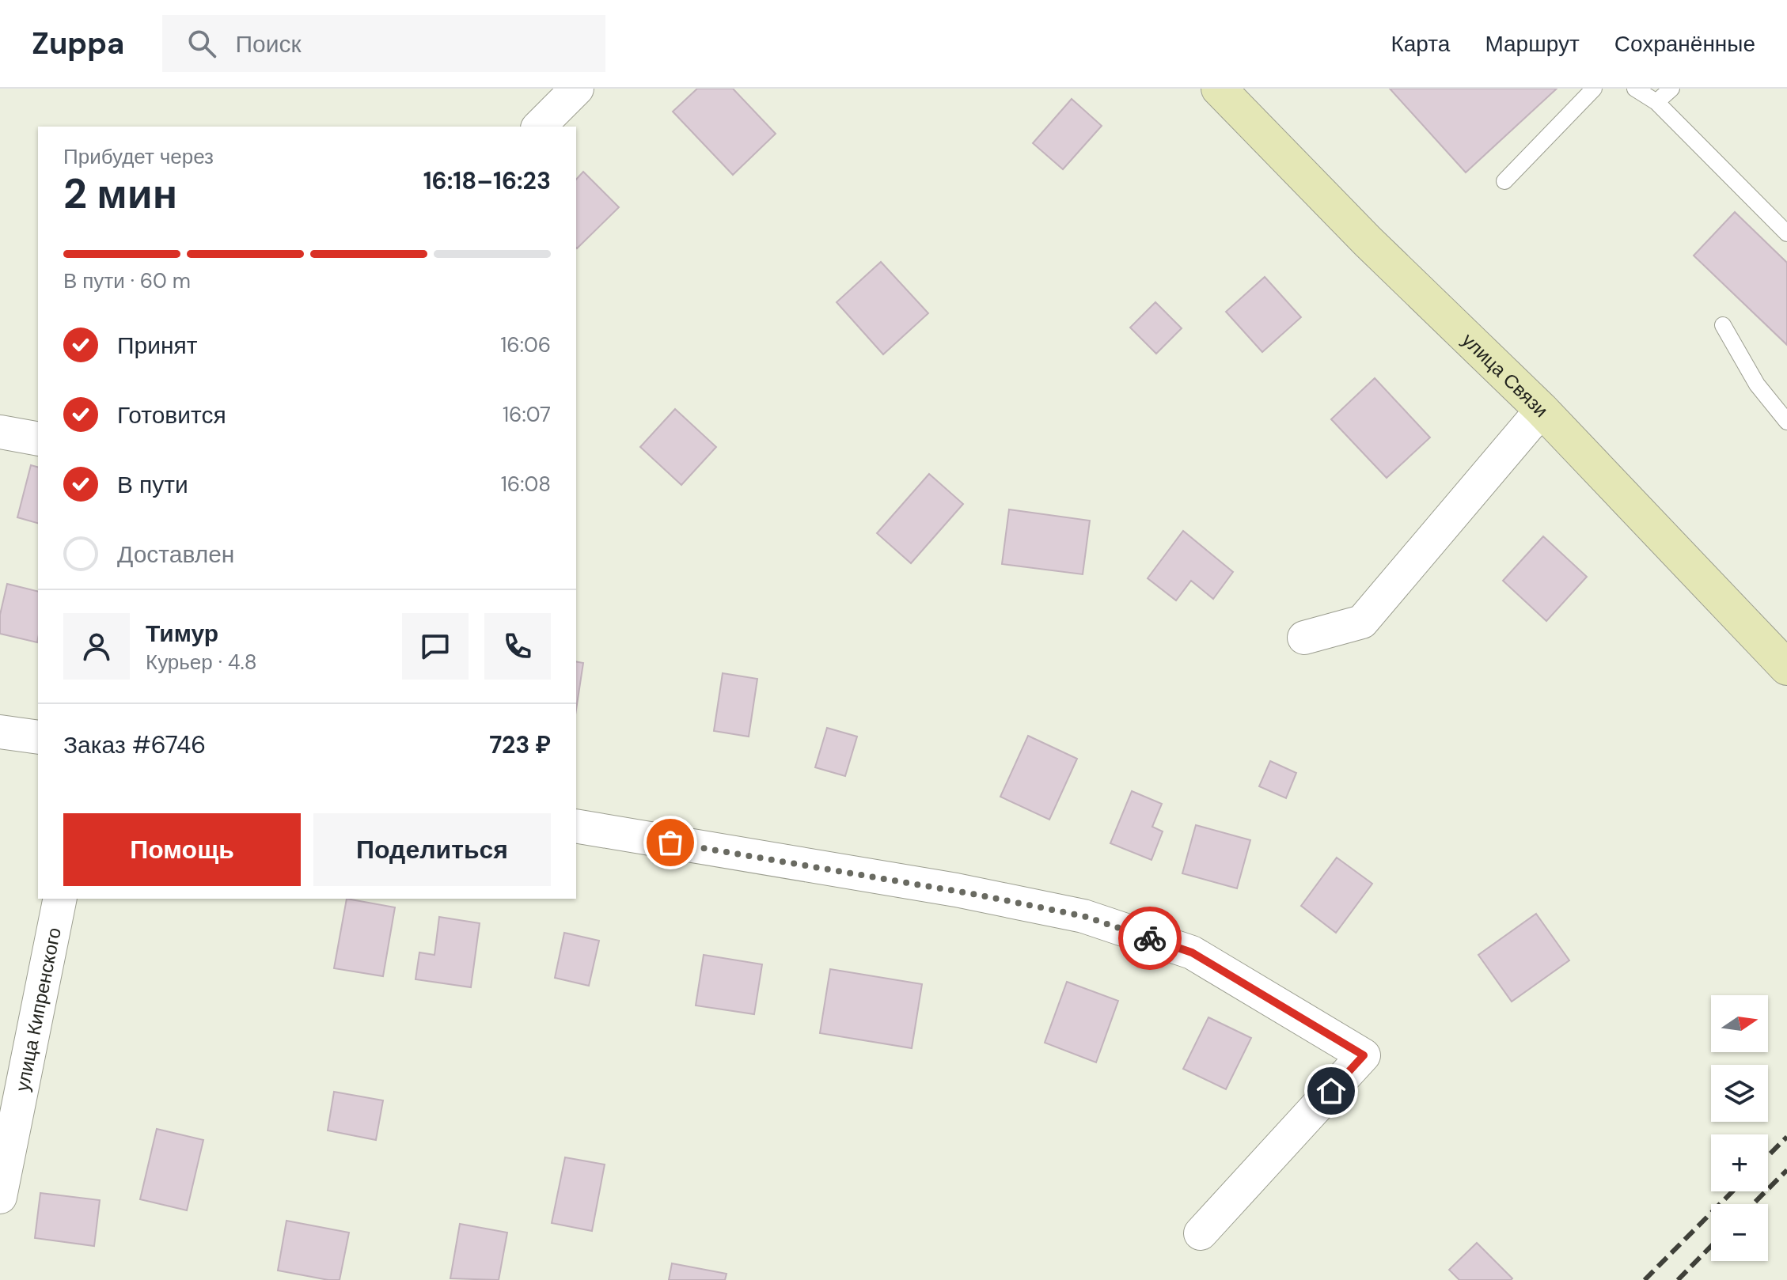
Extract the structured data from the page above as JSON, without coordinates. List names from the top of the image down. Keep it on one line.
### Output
{"streets":{"main road":["улица Связи"],"street":["улица Кипренского"]},"north":"right","page":{"header":"Zuppa","search":"Поиск","nav":["Карта","Маршрут","Сохранённые"],"heading":["2 мин","Прибудет через","16:18–16:23"],"panel":["Тимур","Курьер · 4.8","Заказ #6746","723 ₽"],"bar":"В пути · 60 m","list":[["Принят","16:06"],["Готовится","16:07"],["В пути","16:08"],"Доставлен"],"buttons":["Помощь","Поделиться"],"map_buttons":["+","−"]}}
